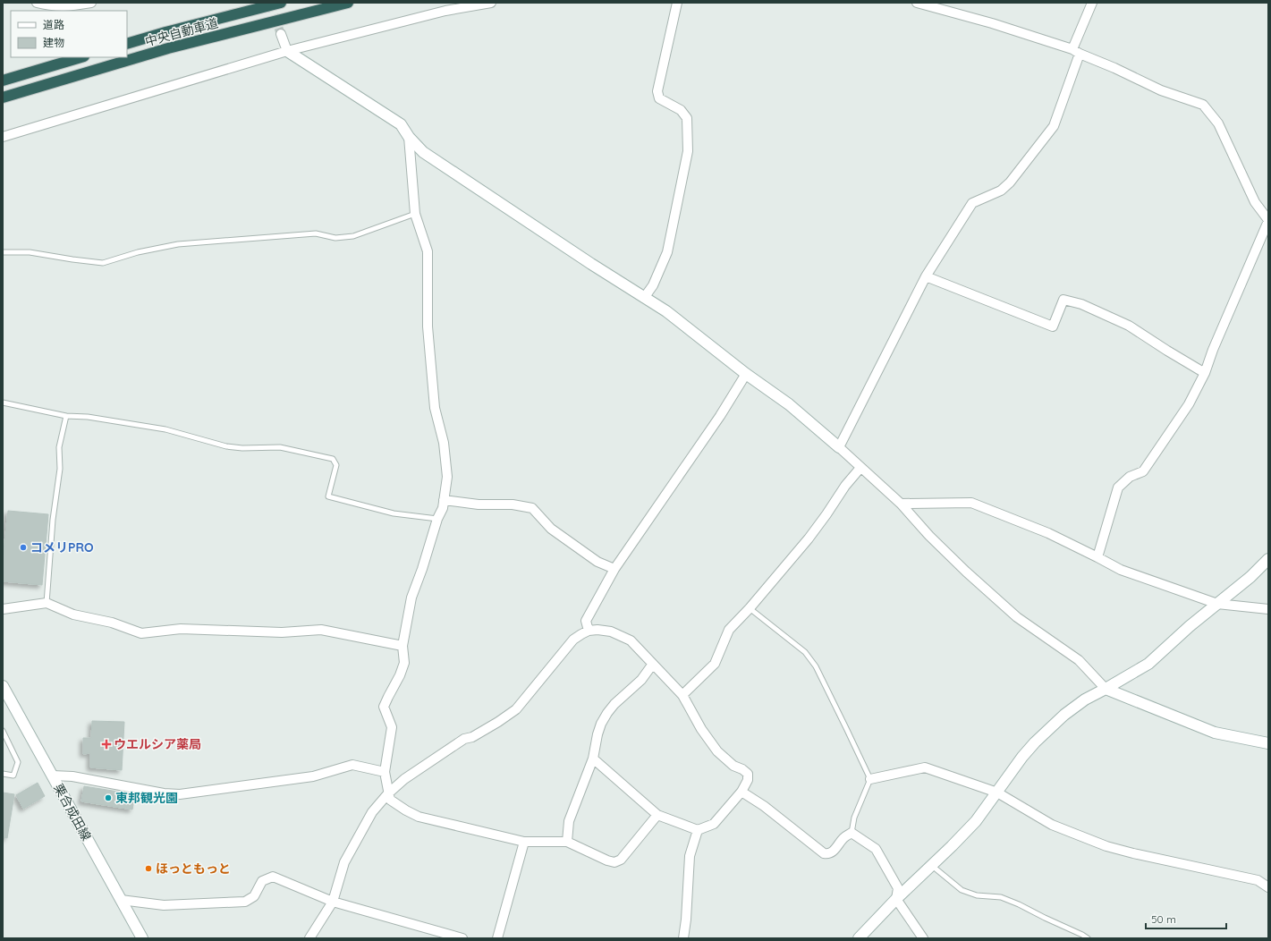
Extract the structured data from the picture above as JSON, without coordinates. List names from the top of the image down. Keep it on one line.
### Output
{"streets":{"highway":["中央自動車道"],"street":["栗合成田線"]},"places":{"other":["コメリPRO","東邦観光園","ほっともっと"],"health":["ウエルシア薬局"]},"legend":["道路","建物"],"scale_bar":"50 m"}
